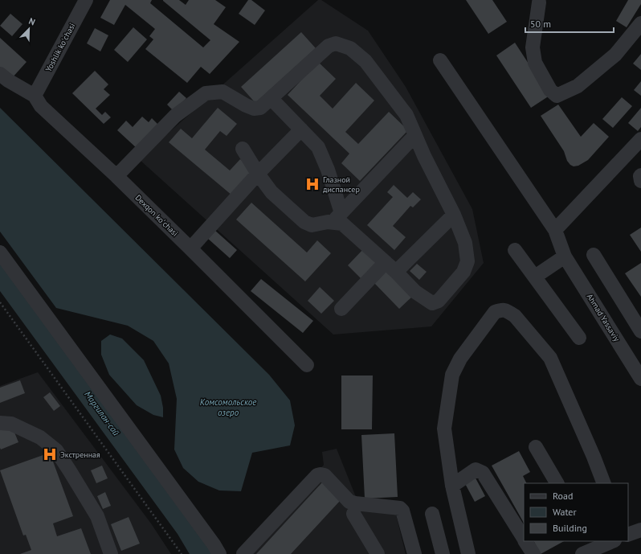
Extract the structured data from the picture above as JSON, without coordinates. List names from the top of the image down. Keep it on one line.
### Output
{"streets":{"street":["Yoshlik koʻchasi","Dexqon koʻchasi","Ahmad Yassaviy"]},"crossings":[["Yoshlik koʻchasi","Dexqon koʻchasi"]],"water":["Комсомольское озеро","Маргилан-сай"],"places":{"hospital":["Глазной диспансер","Экстренная"]},"legend":["Road","Water","Building"],"scale_bar":"50 m","north":"top right"}
